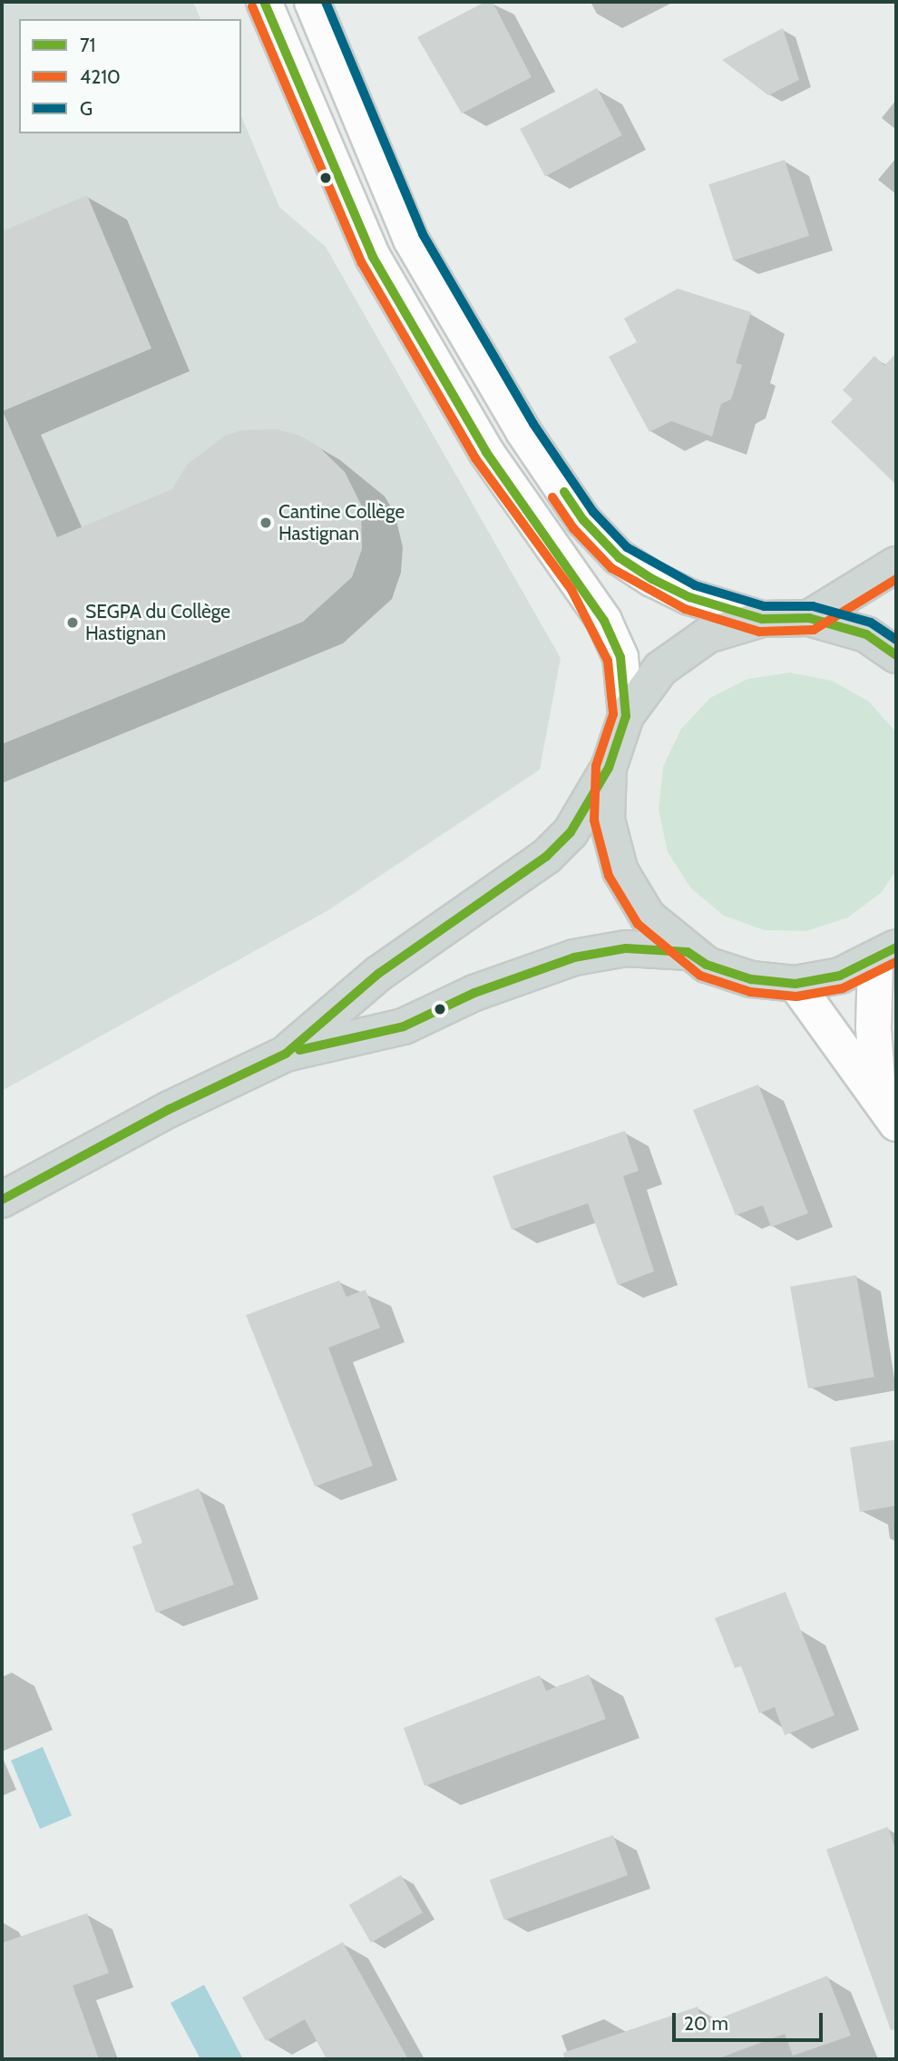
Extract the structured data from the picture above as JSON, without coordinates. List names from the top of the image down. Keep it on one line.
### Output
{"places":["Cantine Collège Hastignan","SEGPA du Collège Hastignan"],"lines":["transit line 71","transit line G","transit line 4210"],"legend":["71","4210","G"],"scale_bar":"20 m"}
